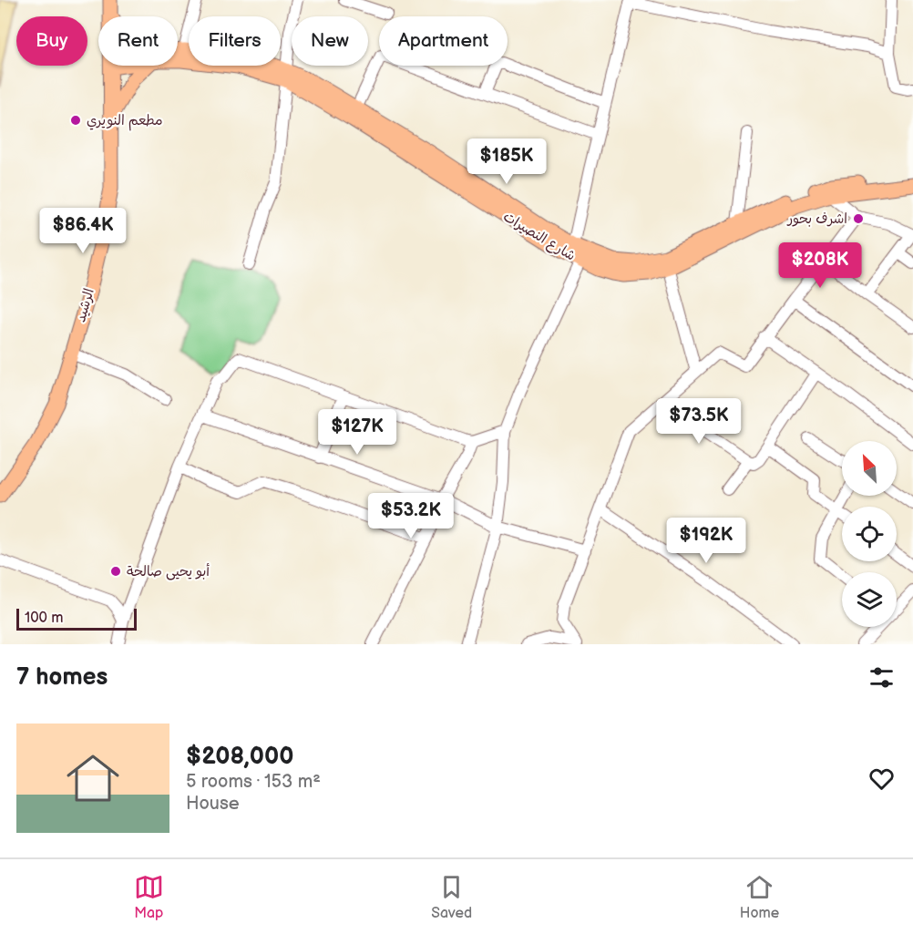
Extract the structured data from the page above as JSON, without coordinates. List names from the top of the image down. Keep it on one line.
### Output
{"streets":{"main road":["شارع النصيرات","الرشيد"]},"places":["مطعم النويري","اشرف بحور","أبو يحيى صالحة"],"scale_bar":"100 m","north":"top left","page":{"chip":["Buy","Rent","Filters","New","Apartment"],"price":["$185K","$86.4K","$208K","$73.5K","$127K","$53.2K","$192K"],"scale":"100 m","heading":"7 homes","list":[{"name":"$208,000","note":"5 rooms · 153 m² · House"}],"tabs":["Map","Saved","Home"]}}
